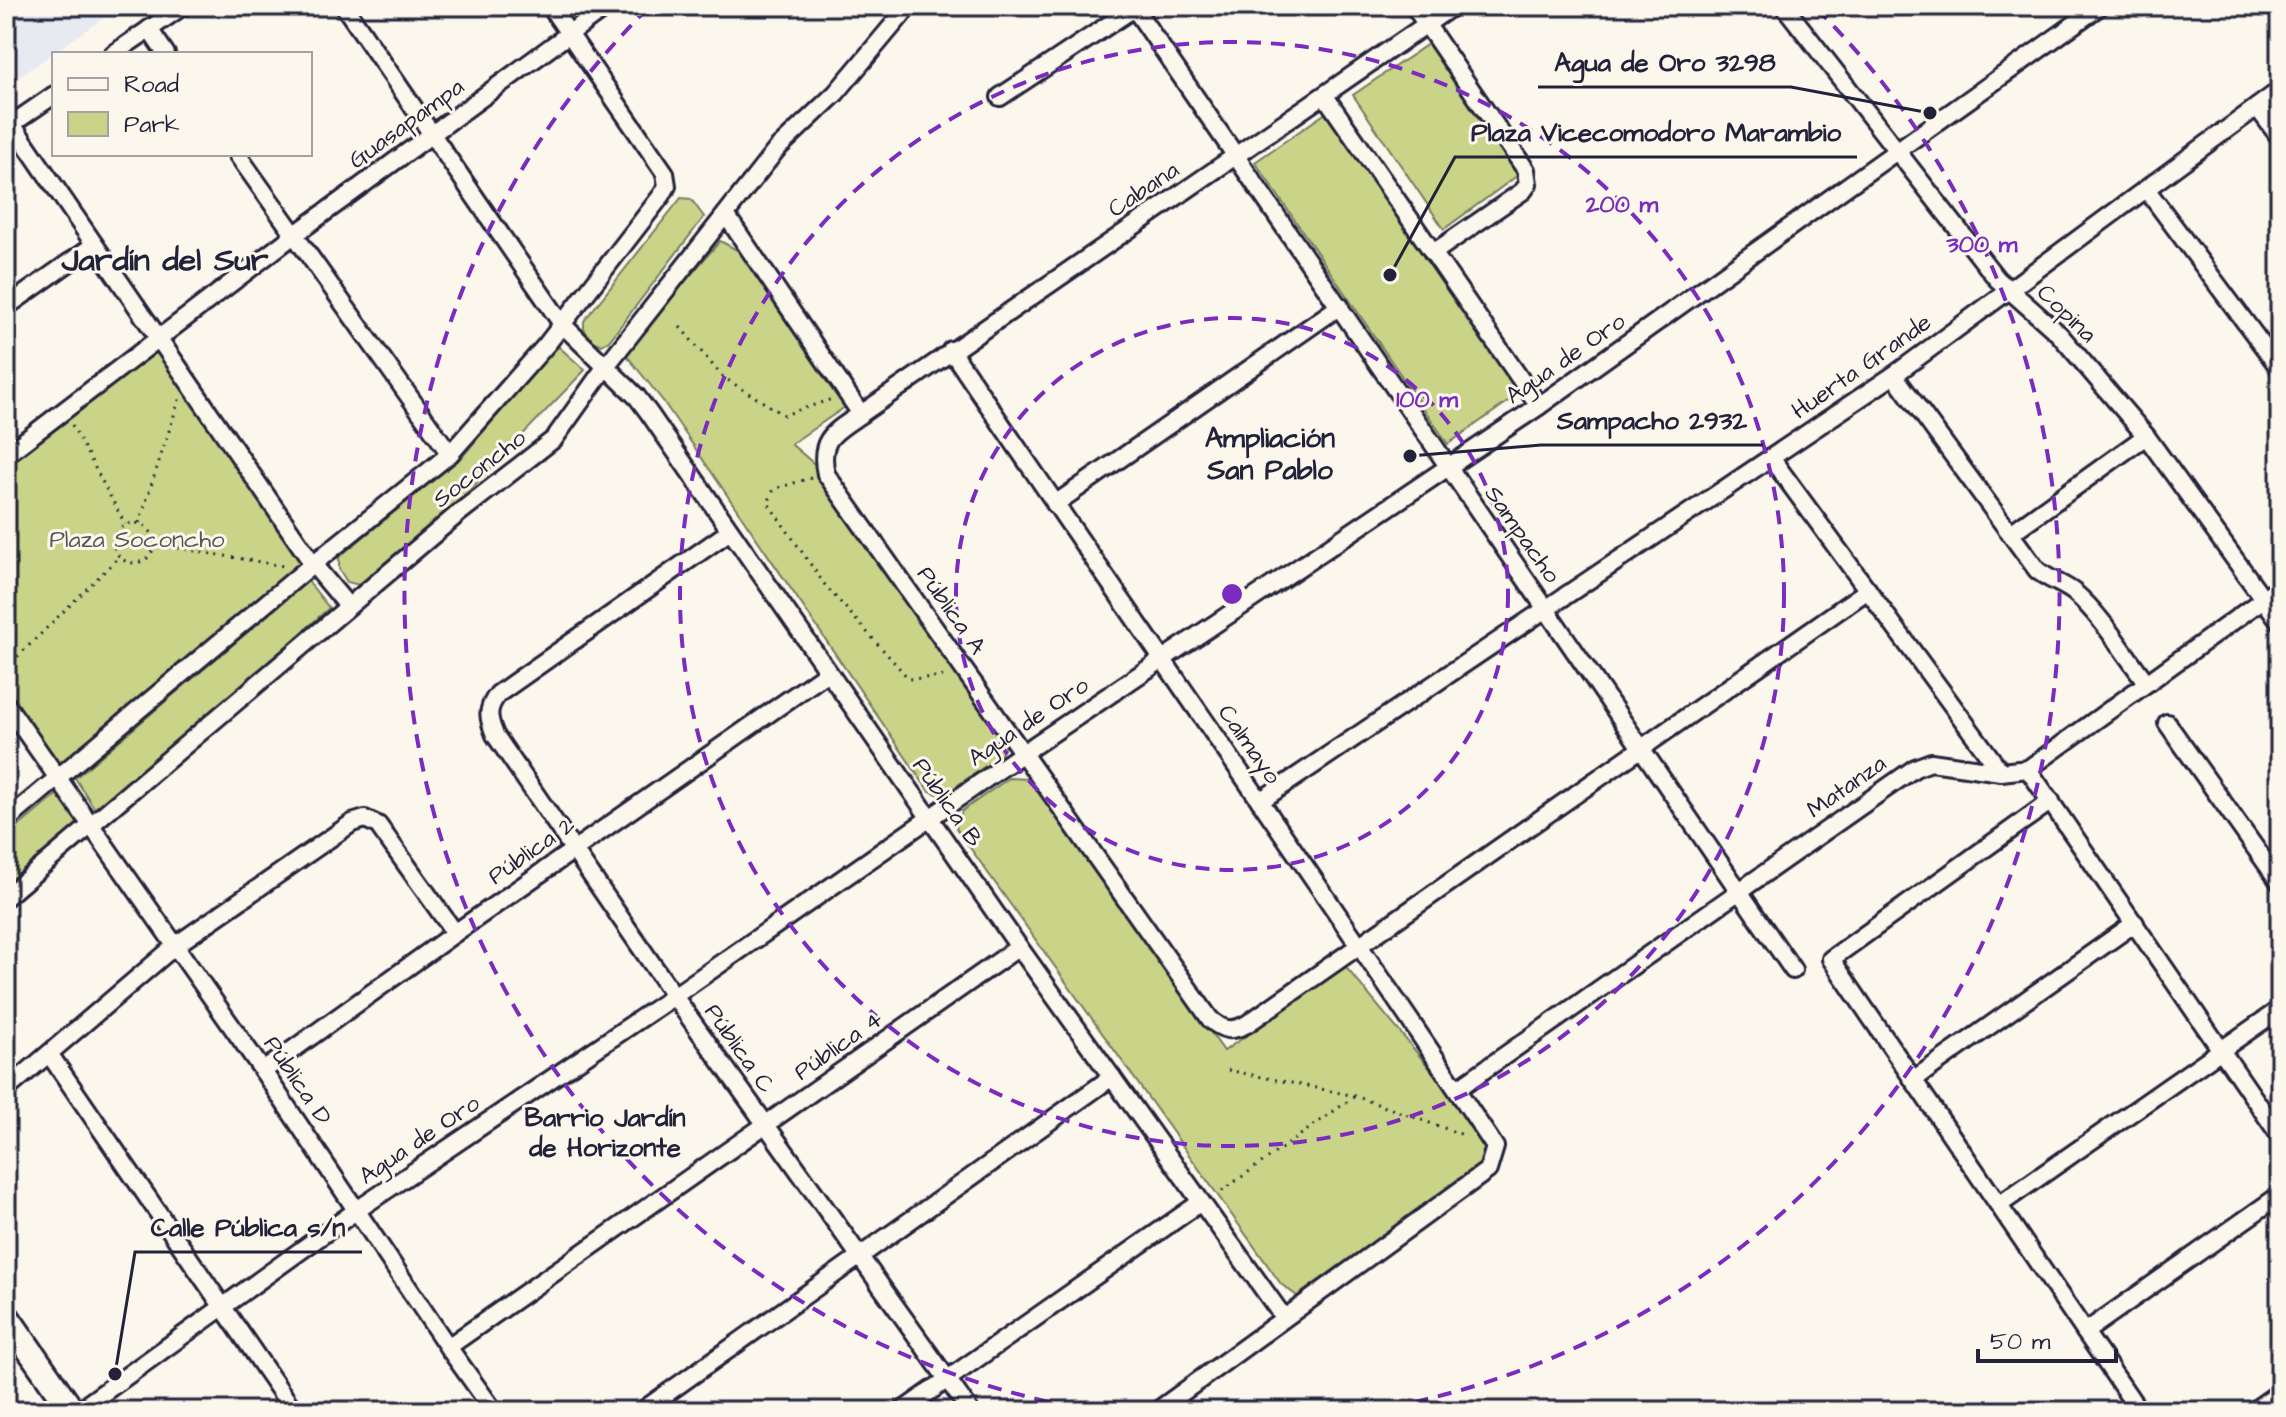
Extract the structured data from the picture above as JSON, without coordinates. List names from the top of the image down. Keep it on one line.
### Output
{"streets":{"street":["Guasapampa","Cabana","Copina","Agua de Oro","Huerta Grande","Soconcho","Sampacho","Pública A","Calmayo","Matanza","Pública B","Pública 2","Pública 4","Pública C","Pública D"]},"crossings":[["Guasapampa","Soconcho"],["Guasapampa","Pública B"],["Cabana","Sampacho"],["Cabana","Calmayo"],["Copina","Agua de Oro"],["Copina","Huerta Grande"],["Copina","Matanza"],["Agua de Oro","Sampacho"],["Agua de Oro","Pública A"],["Agua de Oro","Calmayo"],["Agua de Oro","Pública B"],["Agua de Oro","Pública C"],["Agua de Oro","Pública D"],["Huerta Grande","Sampacho"],["Huerta Grande","Calmayo"],["Soconcho","Pública B"],["Soconcho","Pública D"],["Sampacho","Matanza"],["Pública A","Calmayo"],["Calmayo","Matanza"],["Pública B","Pública 2"],["Pública B","Pública 4"],["Pública B","Pública C"],["Pública 2","Pública C"],["Pública 2","Pública D"],["Pública 4","Pública C"],["Pública 4","Pública D"]],"districts":["Jardín del Sur","Ampliación San Pablo","Barrio Jardín de Horizonte"],"parks":["Plaza Soconcho"],"places":["Agua de Oro 3298","Plaza Vicecomodoro Marambio","Sampacho 2932","Calle Pública s/n"],"legend":["Road","Park"],"scale_bar":"50 m","rings":["200 m","300 m","100 m"]}
